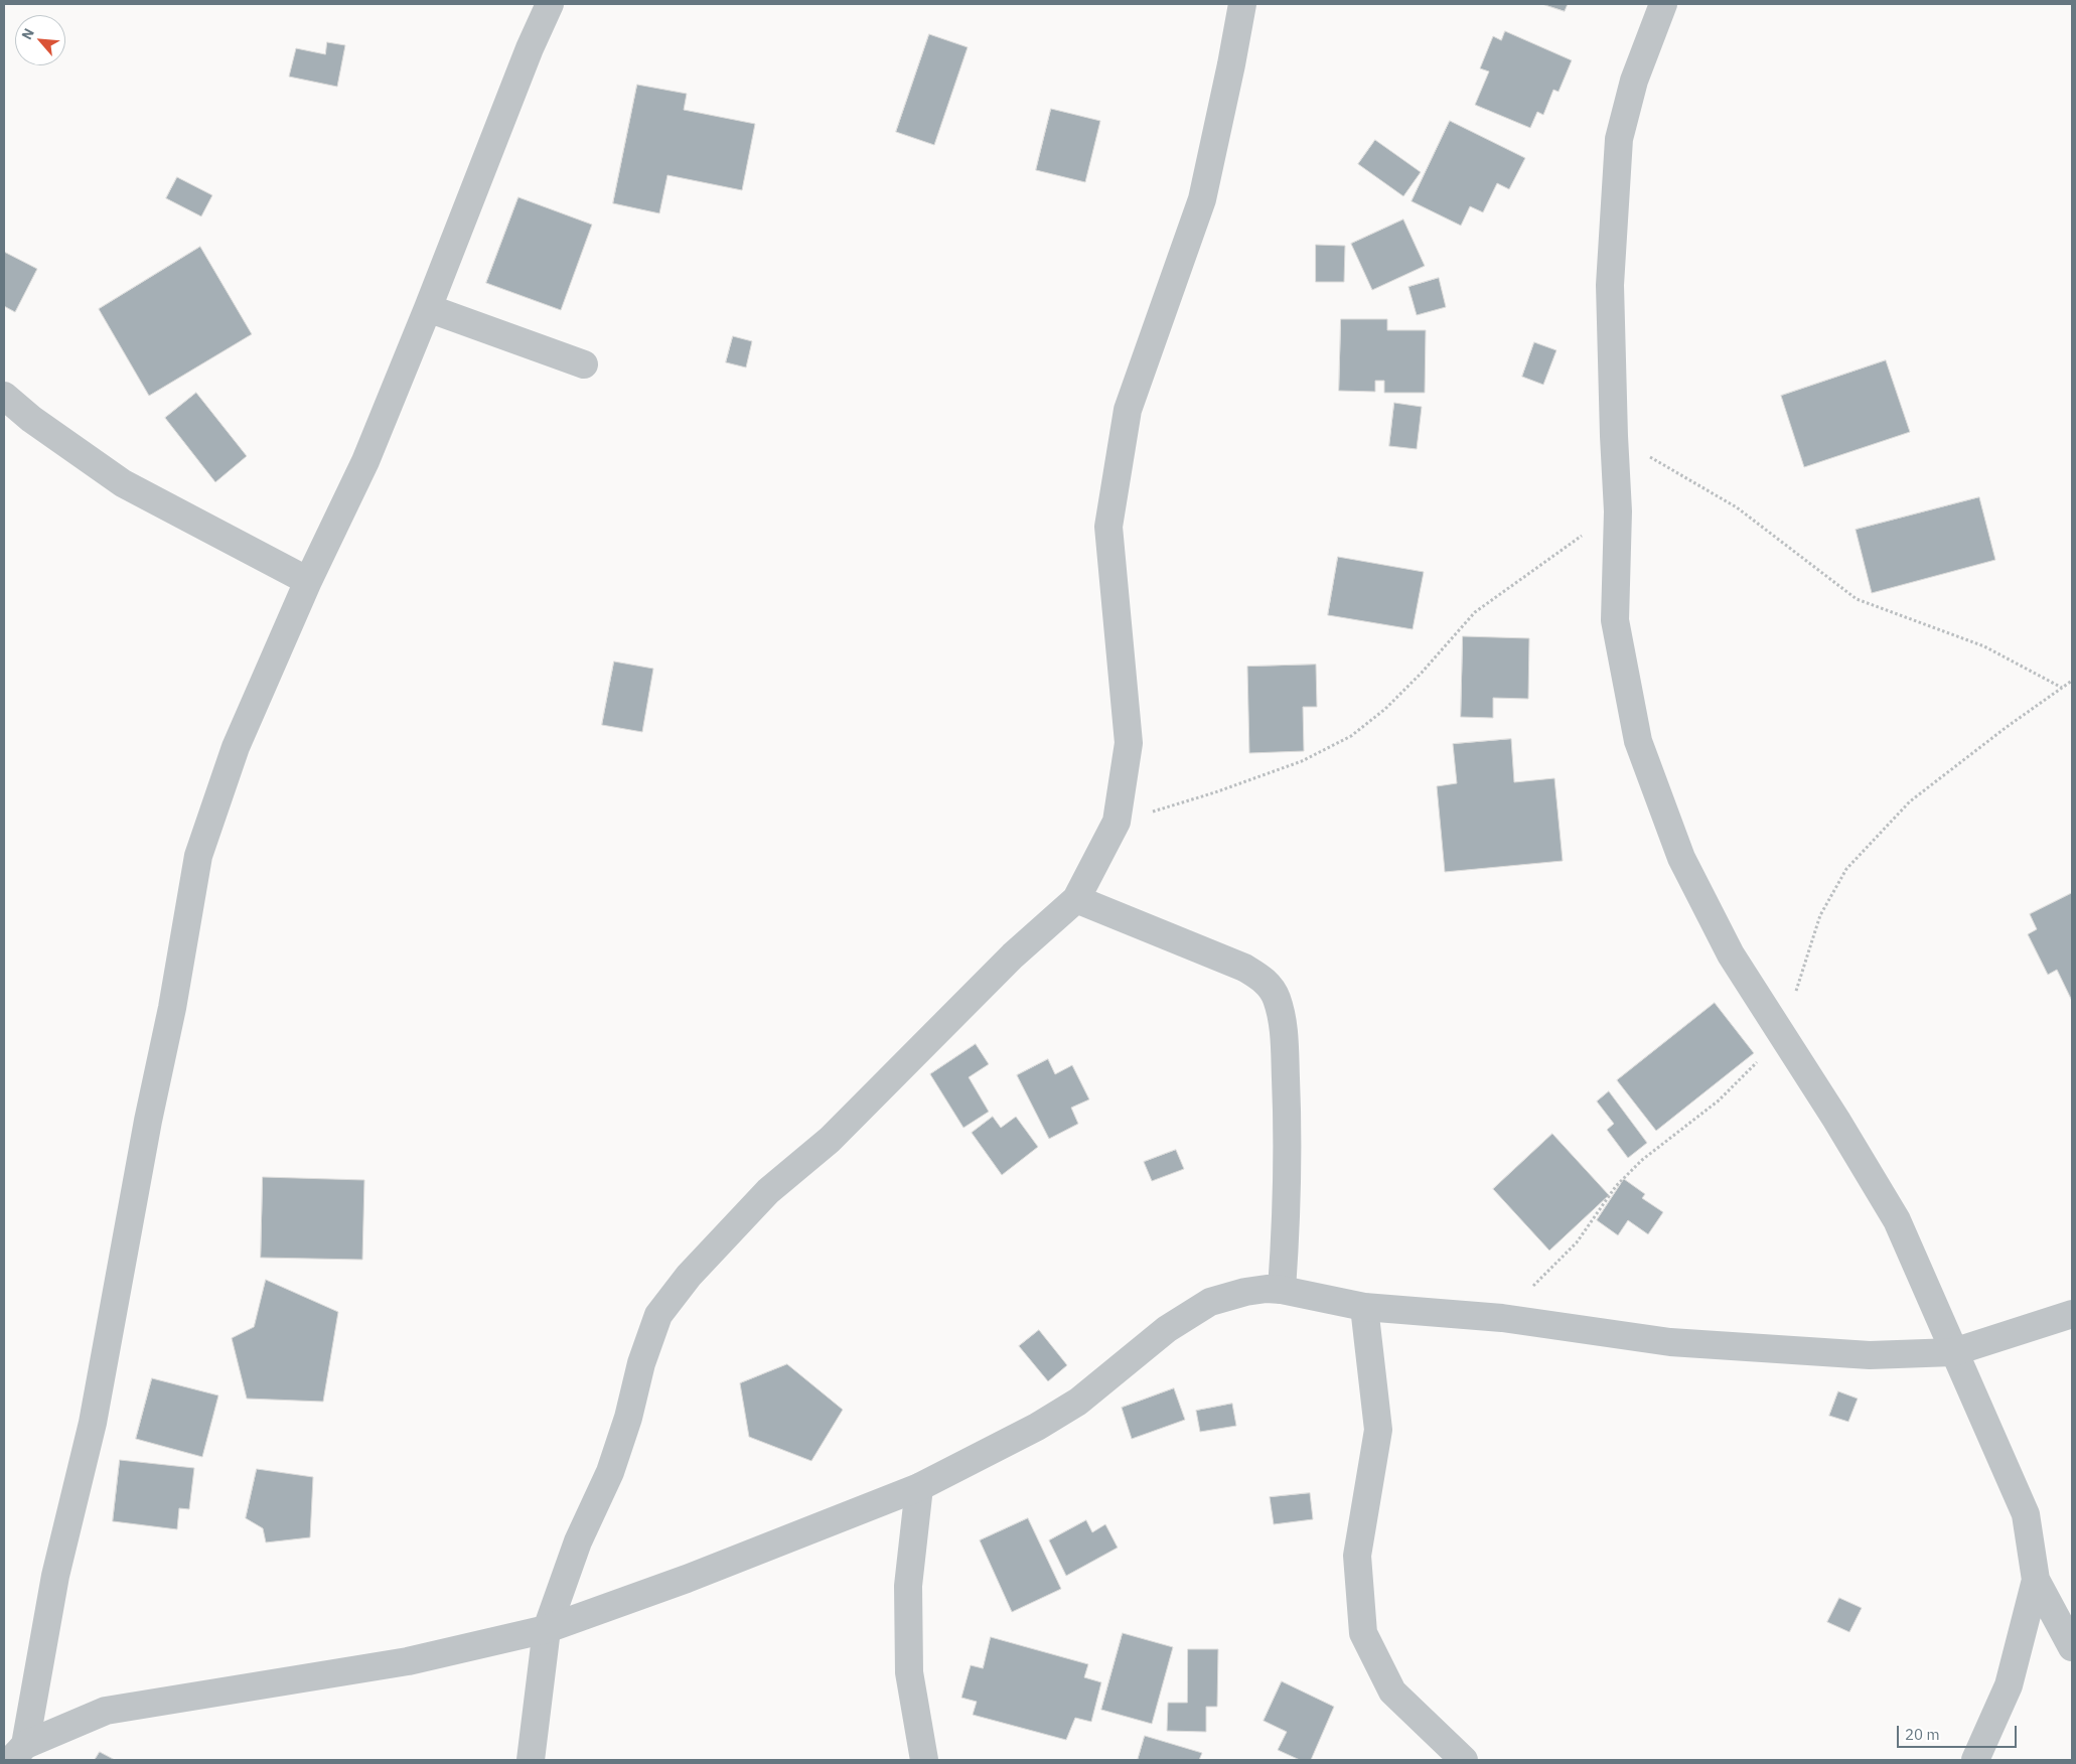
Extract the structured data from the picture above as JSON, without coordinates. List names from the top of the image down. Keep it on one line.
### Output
{"scale_bar":"20 m","north":"top left"}
